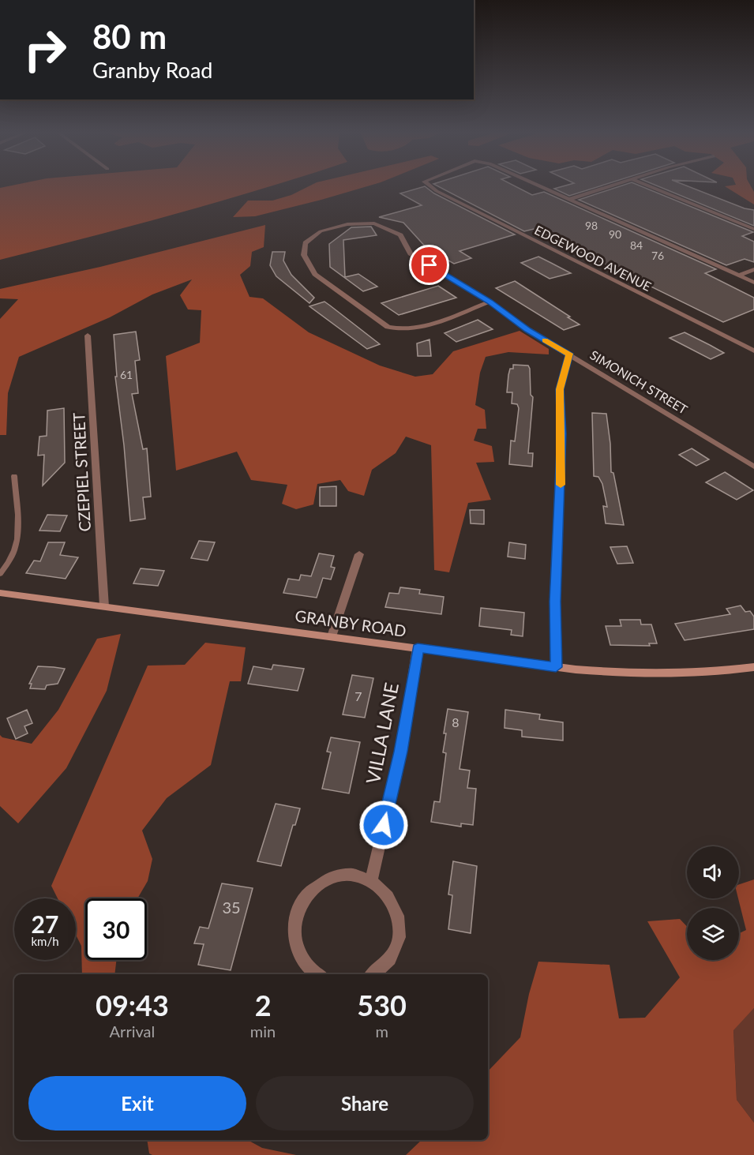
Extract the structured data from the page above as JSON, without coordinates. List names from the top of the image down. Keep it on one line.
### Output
{"streets":{"main road":["GRANBY ROAD"],"street":["EDGEWOOD AVENUE","SIMONICH STREET","CZEPIEL STREET","VILLA LANE"]},"crossings":[["CZEPIEL STREET","GRANBY ROAD"],["GRANBY ROAD","VILLA LANE"]],"house_numbers":["98","90","84","76","61","7","8","35"],"page":{"turn":["80 m","Granby Road"],"speed":"27 km/h","limit":"30","eta":["09:43","Arrival","2","min","530","m"],"buttons":["Exit","Share"]}}
